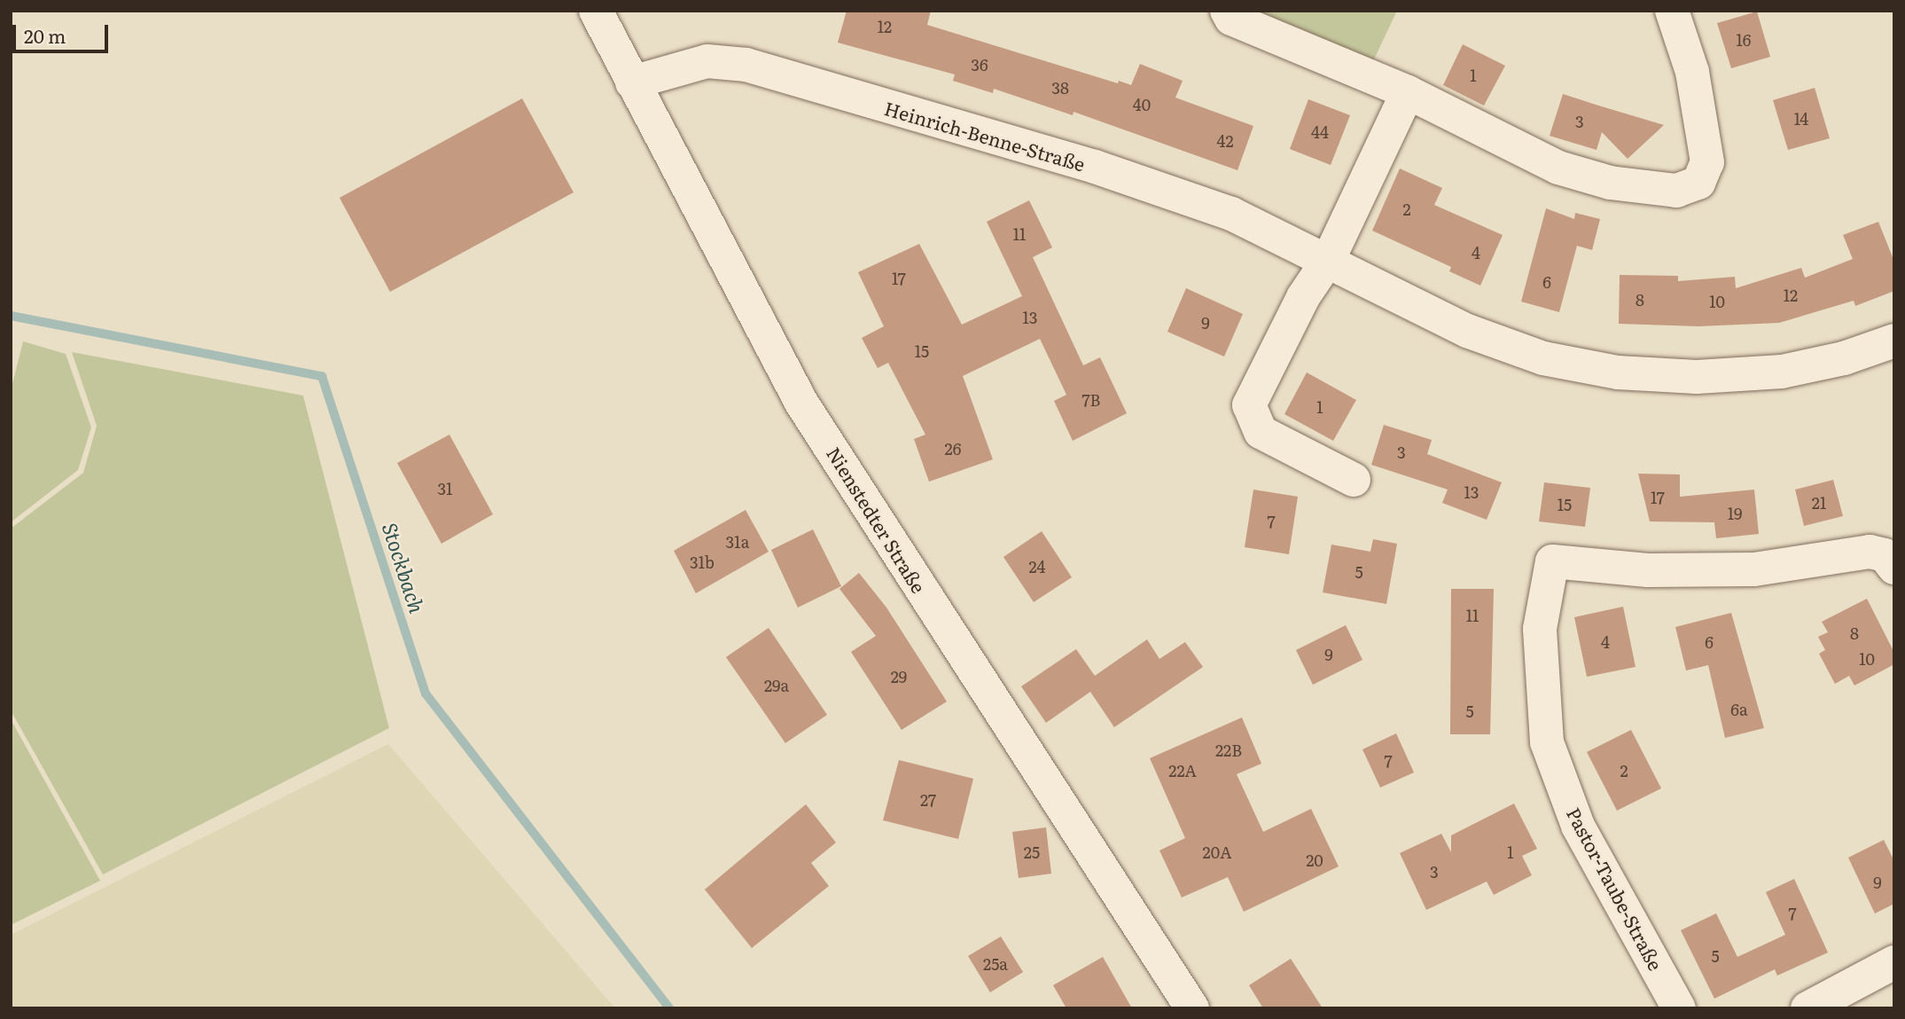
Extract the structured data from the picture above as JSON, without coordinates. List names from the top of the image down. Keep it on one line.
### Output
{"streets":{"street":["Heinrich-Benne-Straße","Nienstedter Straße","Pastor-Taube-Straße"]},"crossings":[["Heinrich-Benne-Straße","Nienstedter Straße"]],"water":["Stockbach"],"house_numbers":["12","16","36","1","38","40","14","3","44","42","2","11","4","17","6","12","8","10","13","9","15","7B","1","26","3","31","13","17","21","15","19","7","31a","31b","24","5","11","8","4","6","9","10","29","29a","6a","5","22B","7","22A","2","27","25","20A","1","20","3","9","7","5","25a"],"scale_bar":"20 m"}
